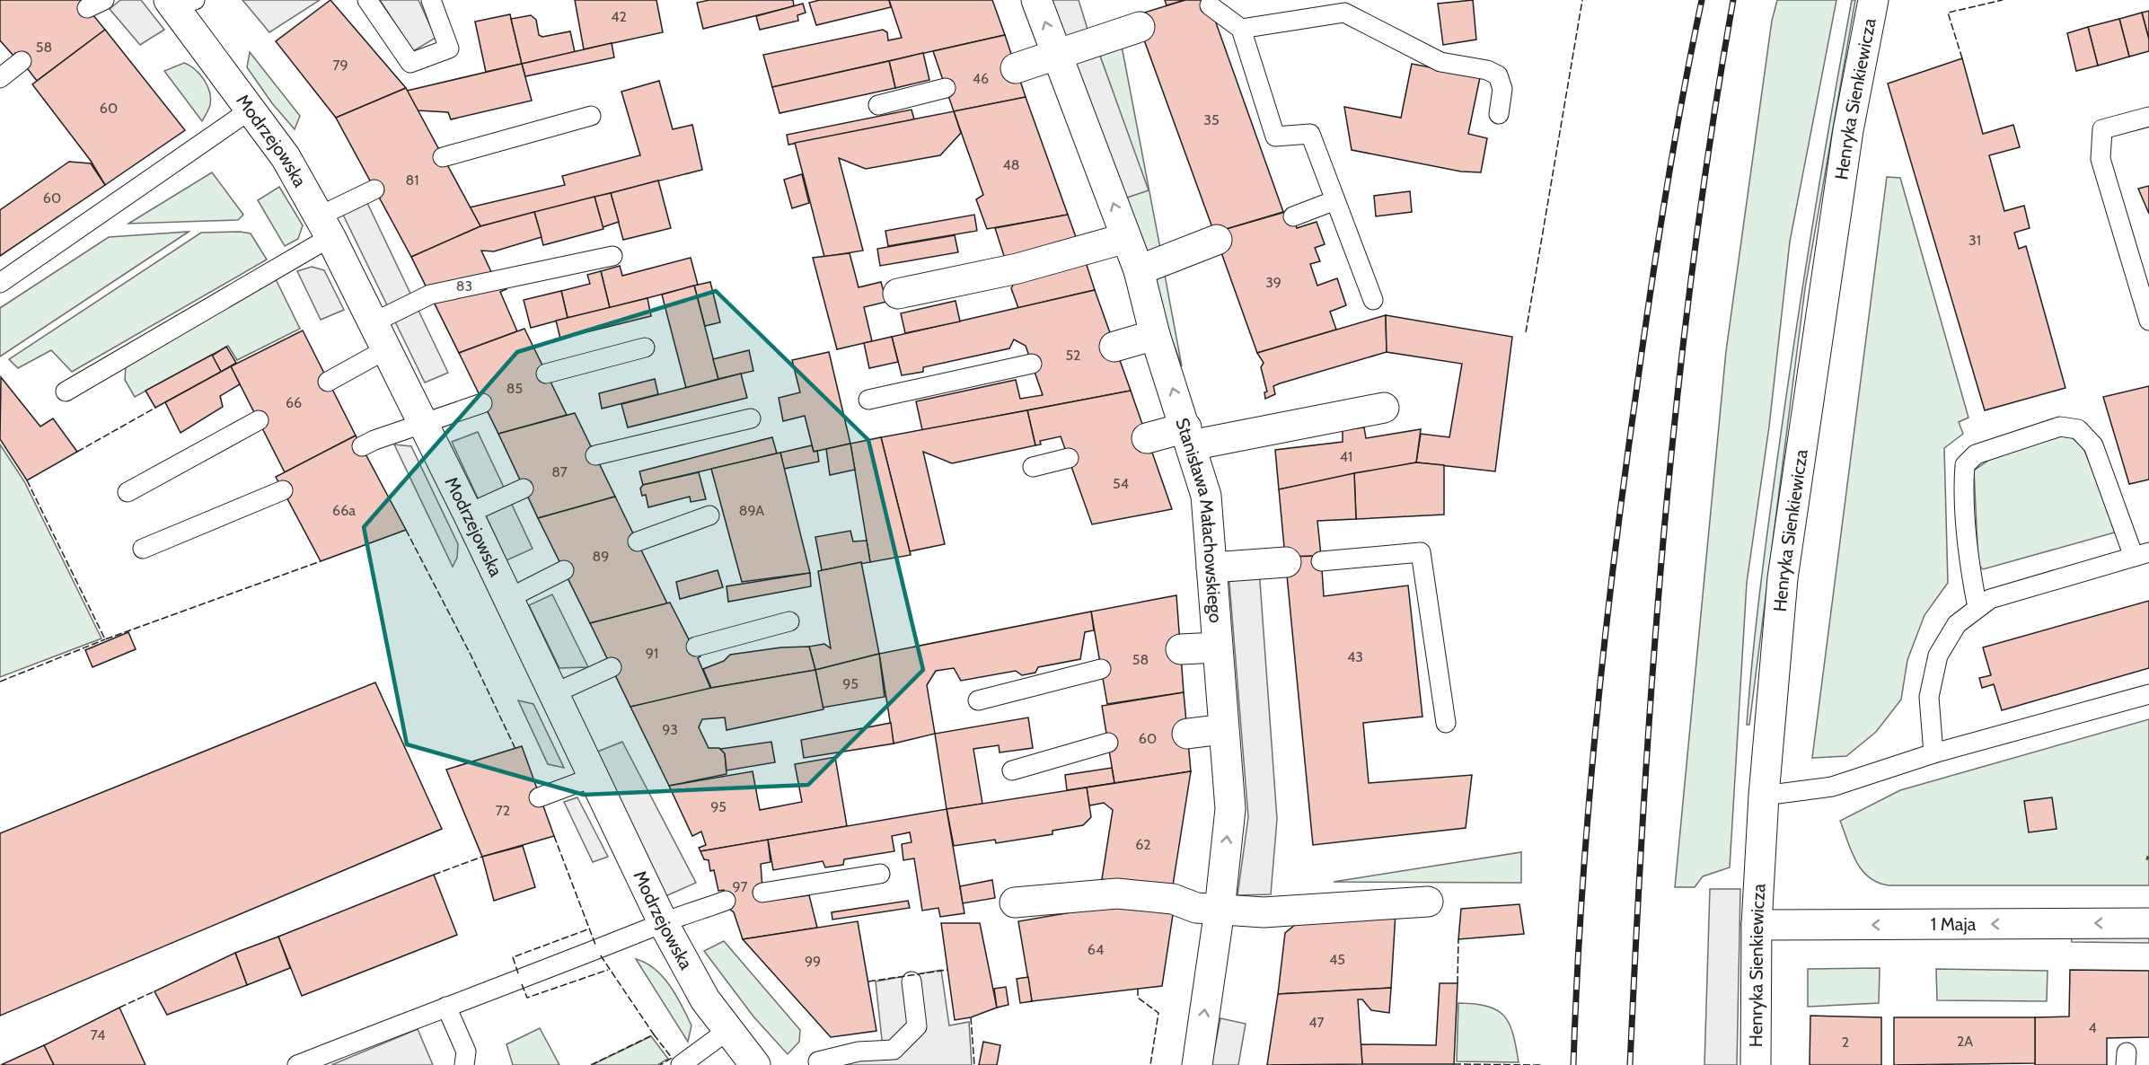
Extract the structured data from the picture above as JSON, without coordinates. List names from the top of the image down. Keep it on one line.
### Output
{"streets":{"street":["Henryka Sienkiewicza","Modrzejowska","Stanisława Małachowskiego","1 Maja"]},"crossings":[["Henryka Sienkiewicza","1 Maja"]],"one_way":["Stanisława Małachowskiego","1 Maja"],"house_numbers":["42","58","79","46","60","35","48","81","60","31","39","83","52","85","66","41","87","54","66a","89A","89","91","43","58","95","93","60","95","72","62","97","64","45","99","47","4","74","2A","2"]}
